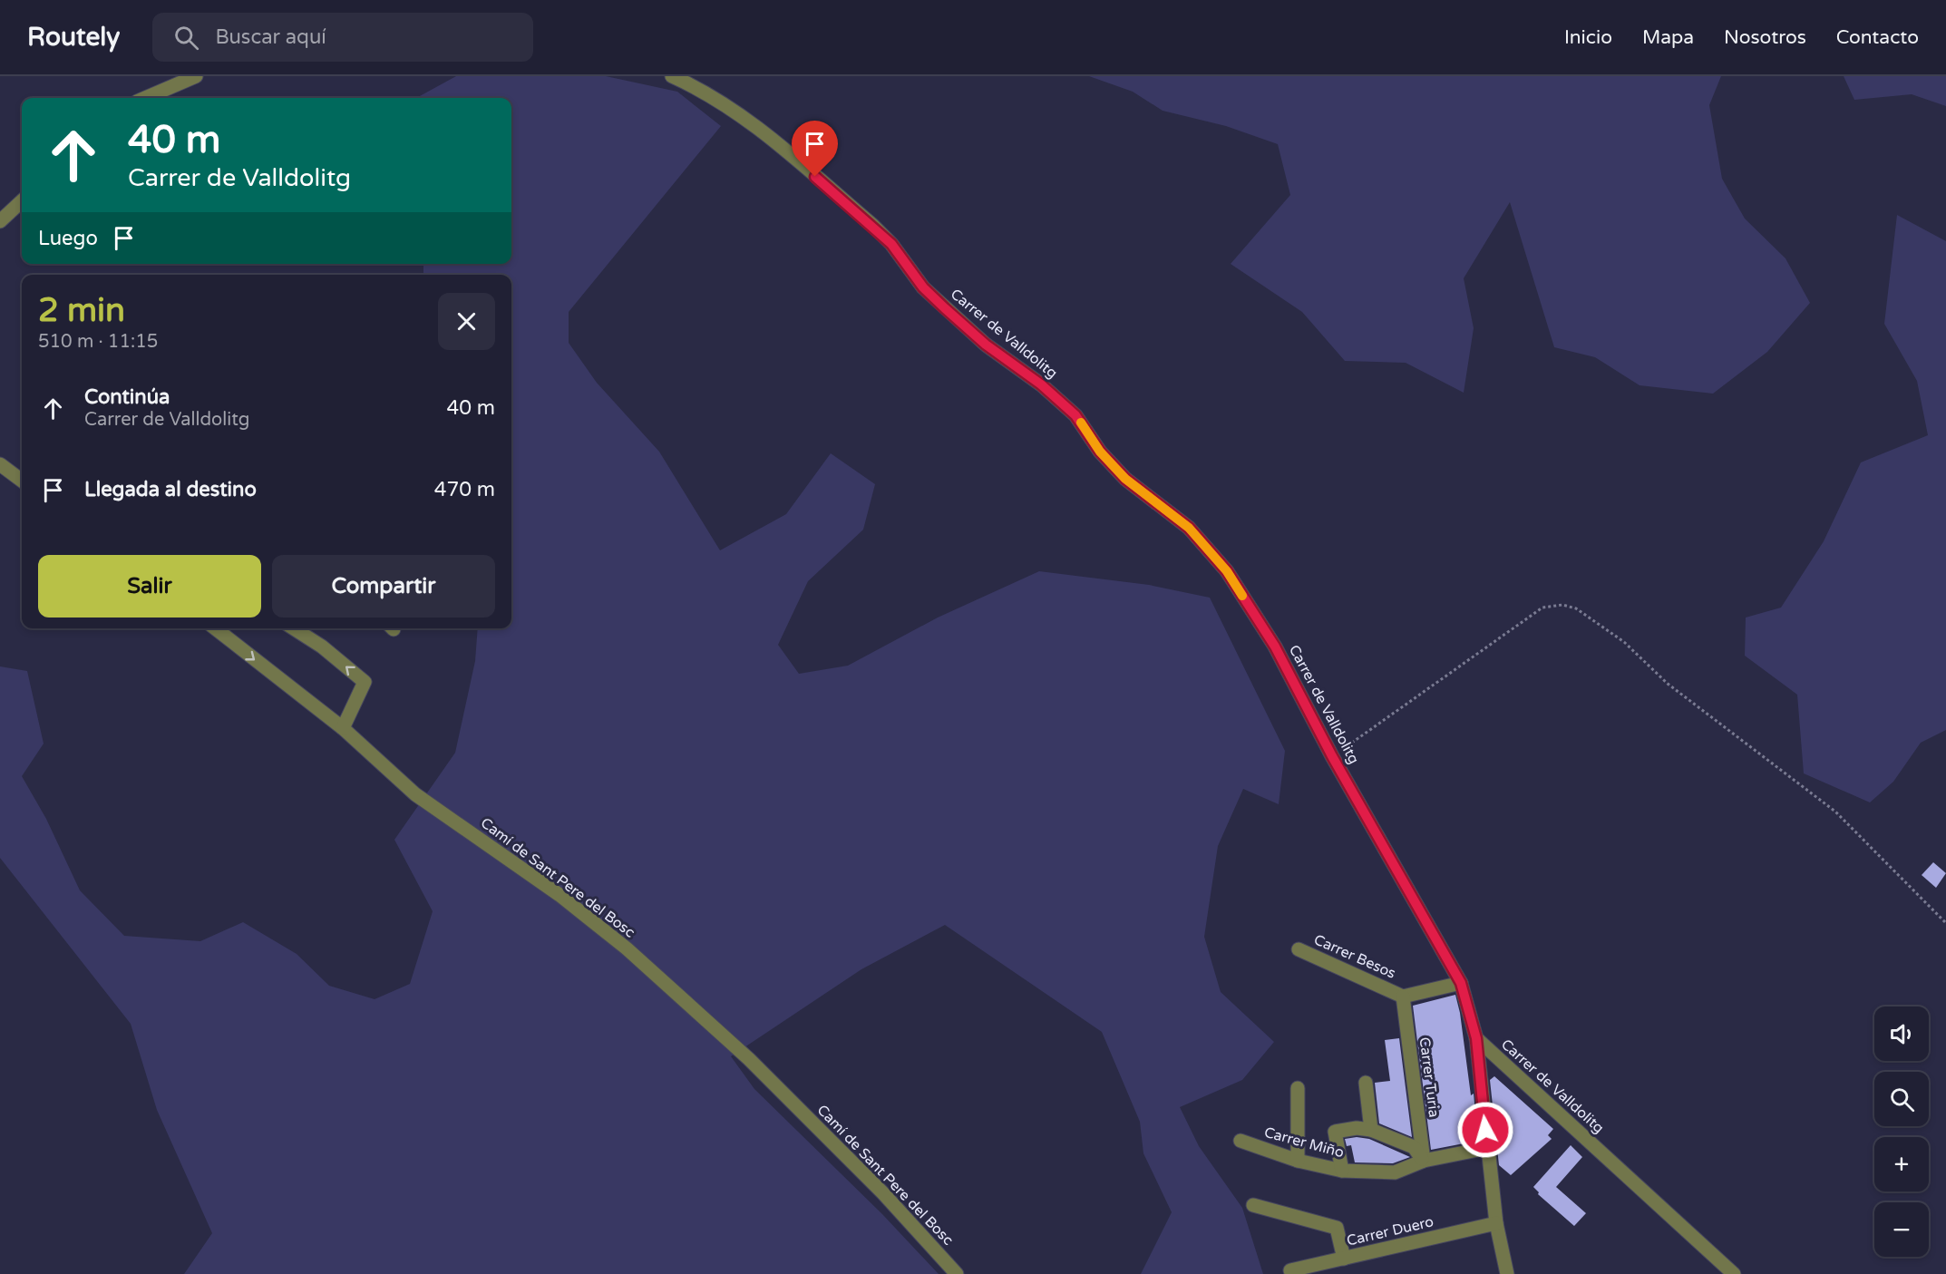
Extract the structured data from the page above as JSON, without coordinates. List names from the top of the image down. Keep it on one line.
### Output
{"streets":{"street":["Carrer de Valldolitg","Camí de Sant Pere del Bosc","Carrer Besos","Carrer Turia","Carrer Miño","Carrer Duero"]},"crossings":[["Carrer de Valldolitg","Carrer Besos"],["Carrer Besos","Carrer Turia"],["Carrer Turia","Carrer Miño"]],"page":{"header":"Routely","search":"Buscar aquí","nav":["Inicio","Mapa","Nosotros","Contacto"],"turn":["40 m","Carrer de Valldolitg"],"then":"Luego","heading":["2 min","510 m · 11:15"],"list":[{"name":"Continúa","note":"Carrer de Valldolitg","value":"40 m"},{"name":"Llegada al destino","value":"470 m"}],"buttons":["Salir","Compartir"],"map_buttons":["+","−"]}}
